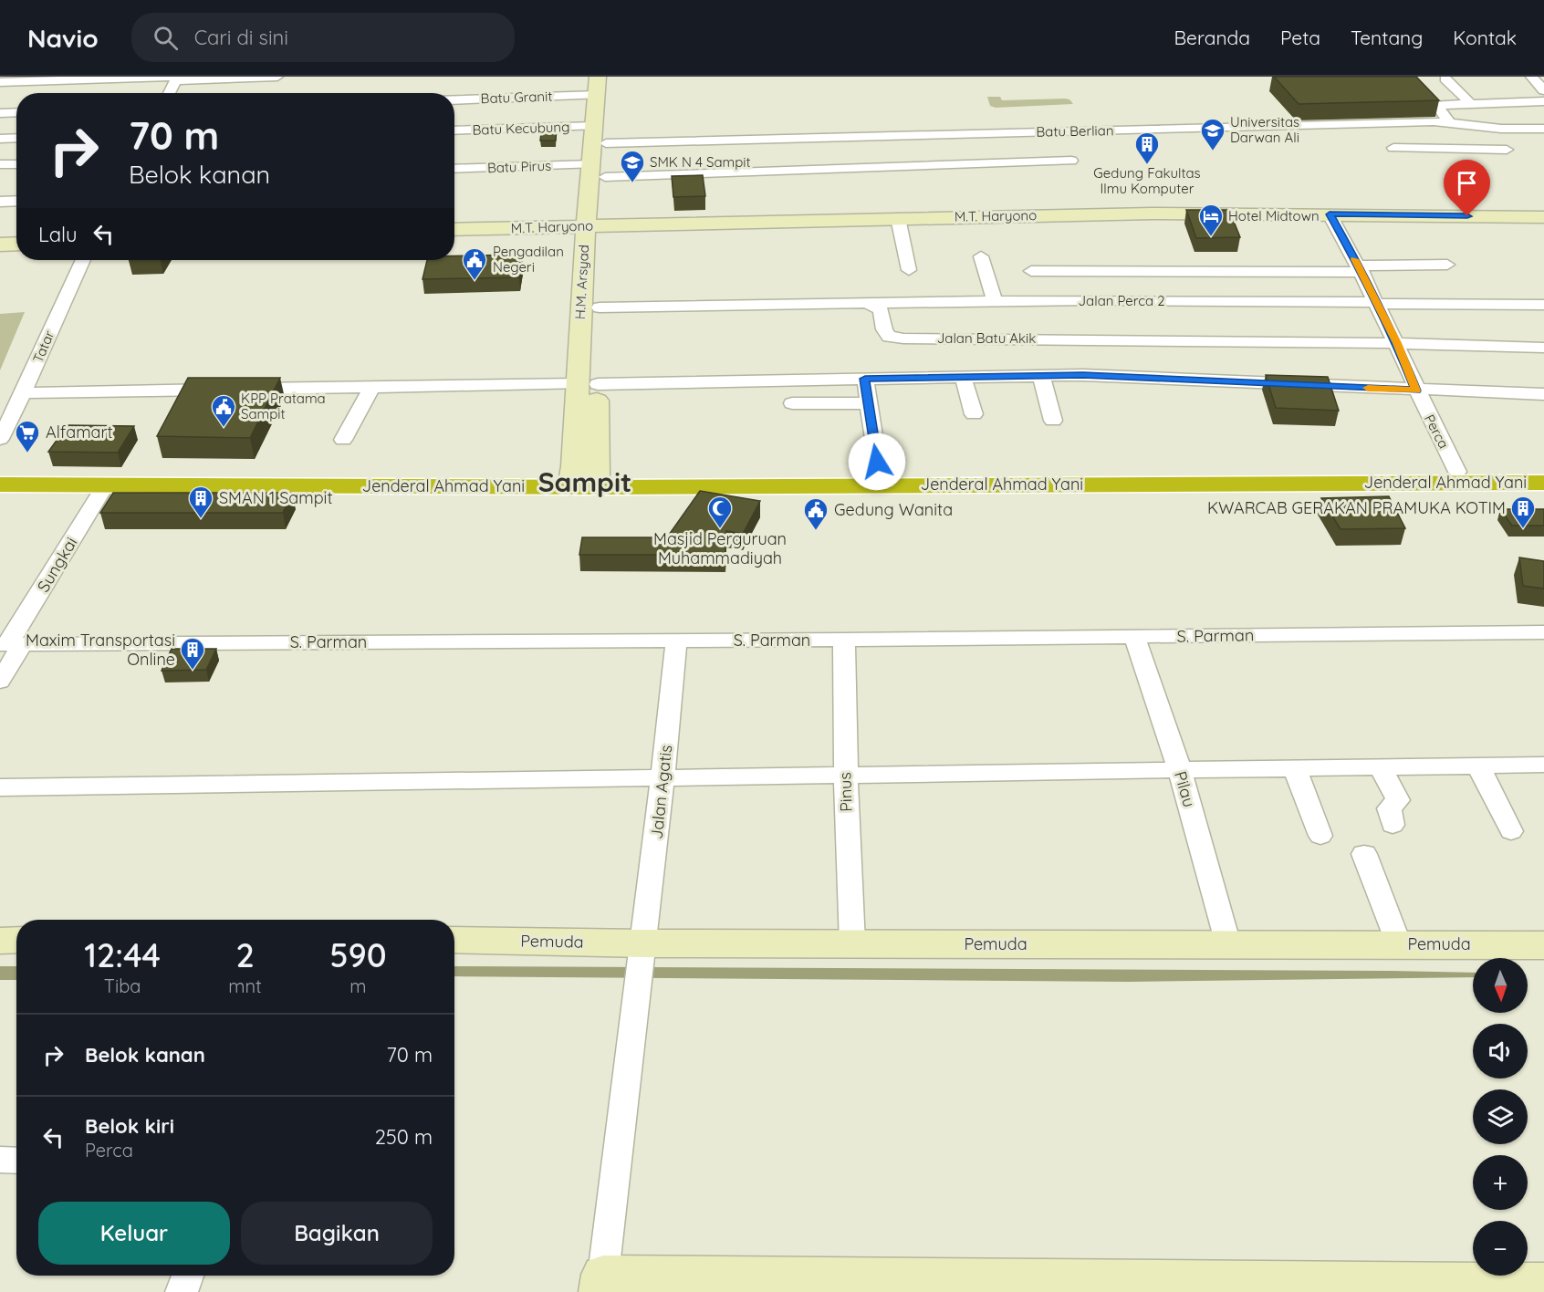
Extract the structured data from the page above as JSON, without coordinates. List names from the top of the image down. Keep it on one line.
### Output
{"streets":{"highway":["Jenderal Ahmad Yani"],"street":["Batu Granit","Batu Kecubung","Batu Berlian","Batu Pirus","M.T. Haryono","H.M. Arsyad","Jalan Perca 2","Jalan Batu Akik","Tatar","Perca","Sungkai","S. Parman","Pilau","Jalan Agatis","Pinus","Pemuda"]},"crossings":[["Batu Granit","H.M. Arsyad"],["Batu Kecubung","Batu Berlian"],["Batu Kecubung","H.M. Arsyad"],["Batu Berlian","H.M. Arsyad"],["Batu Pirus","H.M. Arsyad"],["M.T. Haryono","H.M. Arsyad"],["M.T. Haryono","Perca"],["H.M. Arsyad","Jenderal Ahmad Yani"],["Jalan Perca 2","Jalan Batu Akik"],["Jalan Perca 2","Perca"],["Jalan Batu Akik","Perca"],["Perca","Jenderal Ahmad Yani"],["Jenderal Ahmad Yani","Sungkai"],["Sungkai","S. Parman"],["S. Parman","Pilau"],["S. Parman","Jalan Agatis"],["S. Parman","Pinus"],["Pilau","Pemuda"],["Jalan Agatis","Pemuda"],["Pinus","Pemuda"]],"districts":["Sampit"],"places":{"school or university":["Universitas Darwan Ali","SMK N 4 Sampit"],"building":["Gedung Fakultas Ilmu Komputer","SMAN 1 Sampit","KWARCAB GERAKAN PRAMUKA KOTIM","Maxim Transportasi Online"],"hotel":["Hotel Midtown"],"public building":["Pengadilan Negeri","KPP Pratama Sampit","Gedung Wanita"],"supermarket":["Alfamart"],"mosque":["Masjid Perguruan Muhammadiyah"]},"north":"bottom","page":{"header":"Navio","search":"Cari di sini","nav":["Beranda","Peta","Tentang","Kontak"],"turn":["70 m","Belok kanan"],"then":"Lalu","eta":["12:44","Tiba","2","mnt","590","m"],"map_buttons":["+","−"],"list":[{"name":"Belok kanan","value":"70 m"},{"name":"Belok kiri","note":"Perca","value":"250 m"}],"buttons":["Keluar","Bagikan"]}}
